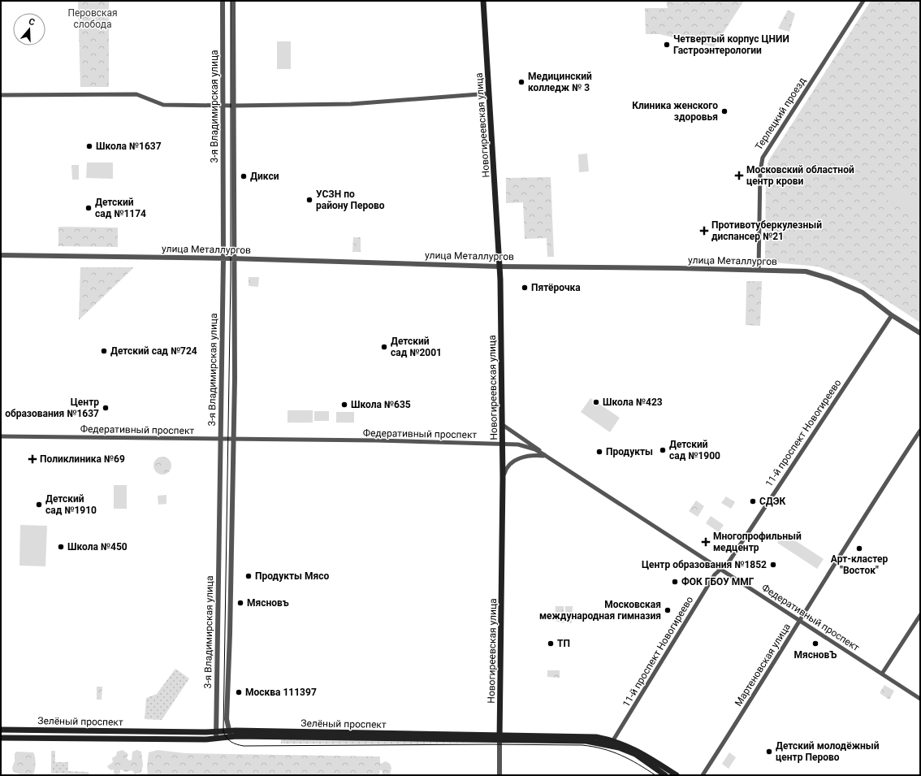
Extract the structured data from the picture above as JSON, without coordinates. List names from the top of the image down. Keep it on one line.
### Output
{"streets":{"main road":["Новогиреевская улица","Зелёный проспект"],"street":["3-я Владимирская улица","Терлецкий проезд","улица Металлургов","Федеративный проспект","11-й проспект Новогиреево","Мартеновская улица"]},"crossings":[["3-я Владимирская улица","улица Металлургов"],["3-я Владимирская улица","Федеративный проспект"],["3-я Владимирская улица","Зелёный проспект"],["Терлецкий проезд","улица Металлургов"],["Новогиреевская улица","улица Металлургов"],["Новогиреевская улица","Федеративный проспект"],["Новогиреевская улица","Зелёный проспект"],["улица Металлургов","11-й проспект Новогиреево"],["Федеративный проспект","11-й проспект Новогиреево"],["Федеративный проспект","Мартеновская улица"],["11-й проспект Новогиреево","Зелёный проспект"]],"parks":["Перовская слобода"],"places":{"other":["Четвертый корпус ЦНИИ Гастроэнтерологии","Медицинский колледж № 3","Клиника женского здоровья","Школа №1637","Дикси","УСЗН по району Перово","Детский сад №1174","Пятёрочка","Детский сад №2001","Детский сад №724","Школа №423","Школа №635","Центр образования №1637","Детский сад №1900","Продукты","СДЭК","Детский сад №1910","Школа №450","Арт-кластер \"Восток\"","Центр образования №1852","Продукты Мясо","ФОК ГБОУ ММГ","Мясновъ","Московская международная гимназия","ТП","МясновЪ","Москва 111397","Детский молодёжный центр Перово"],"health":["Московский областной центр крови","Противотуберкулезный диспансер №21","Поликлиника №69","Многопрофильный медцентр"]},"north":"top"}
